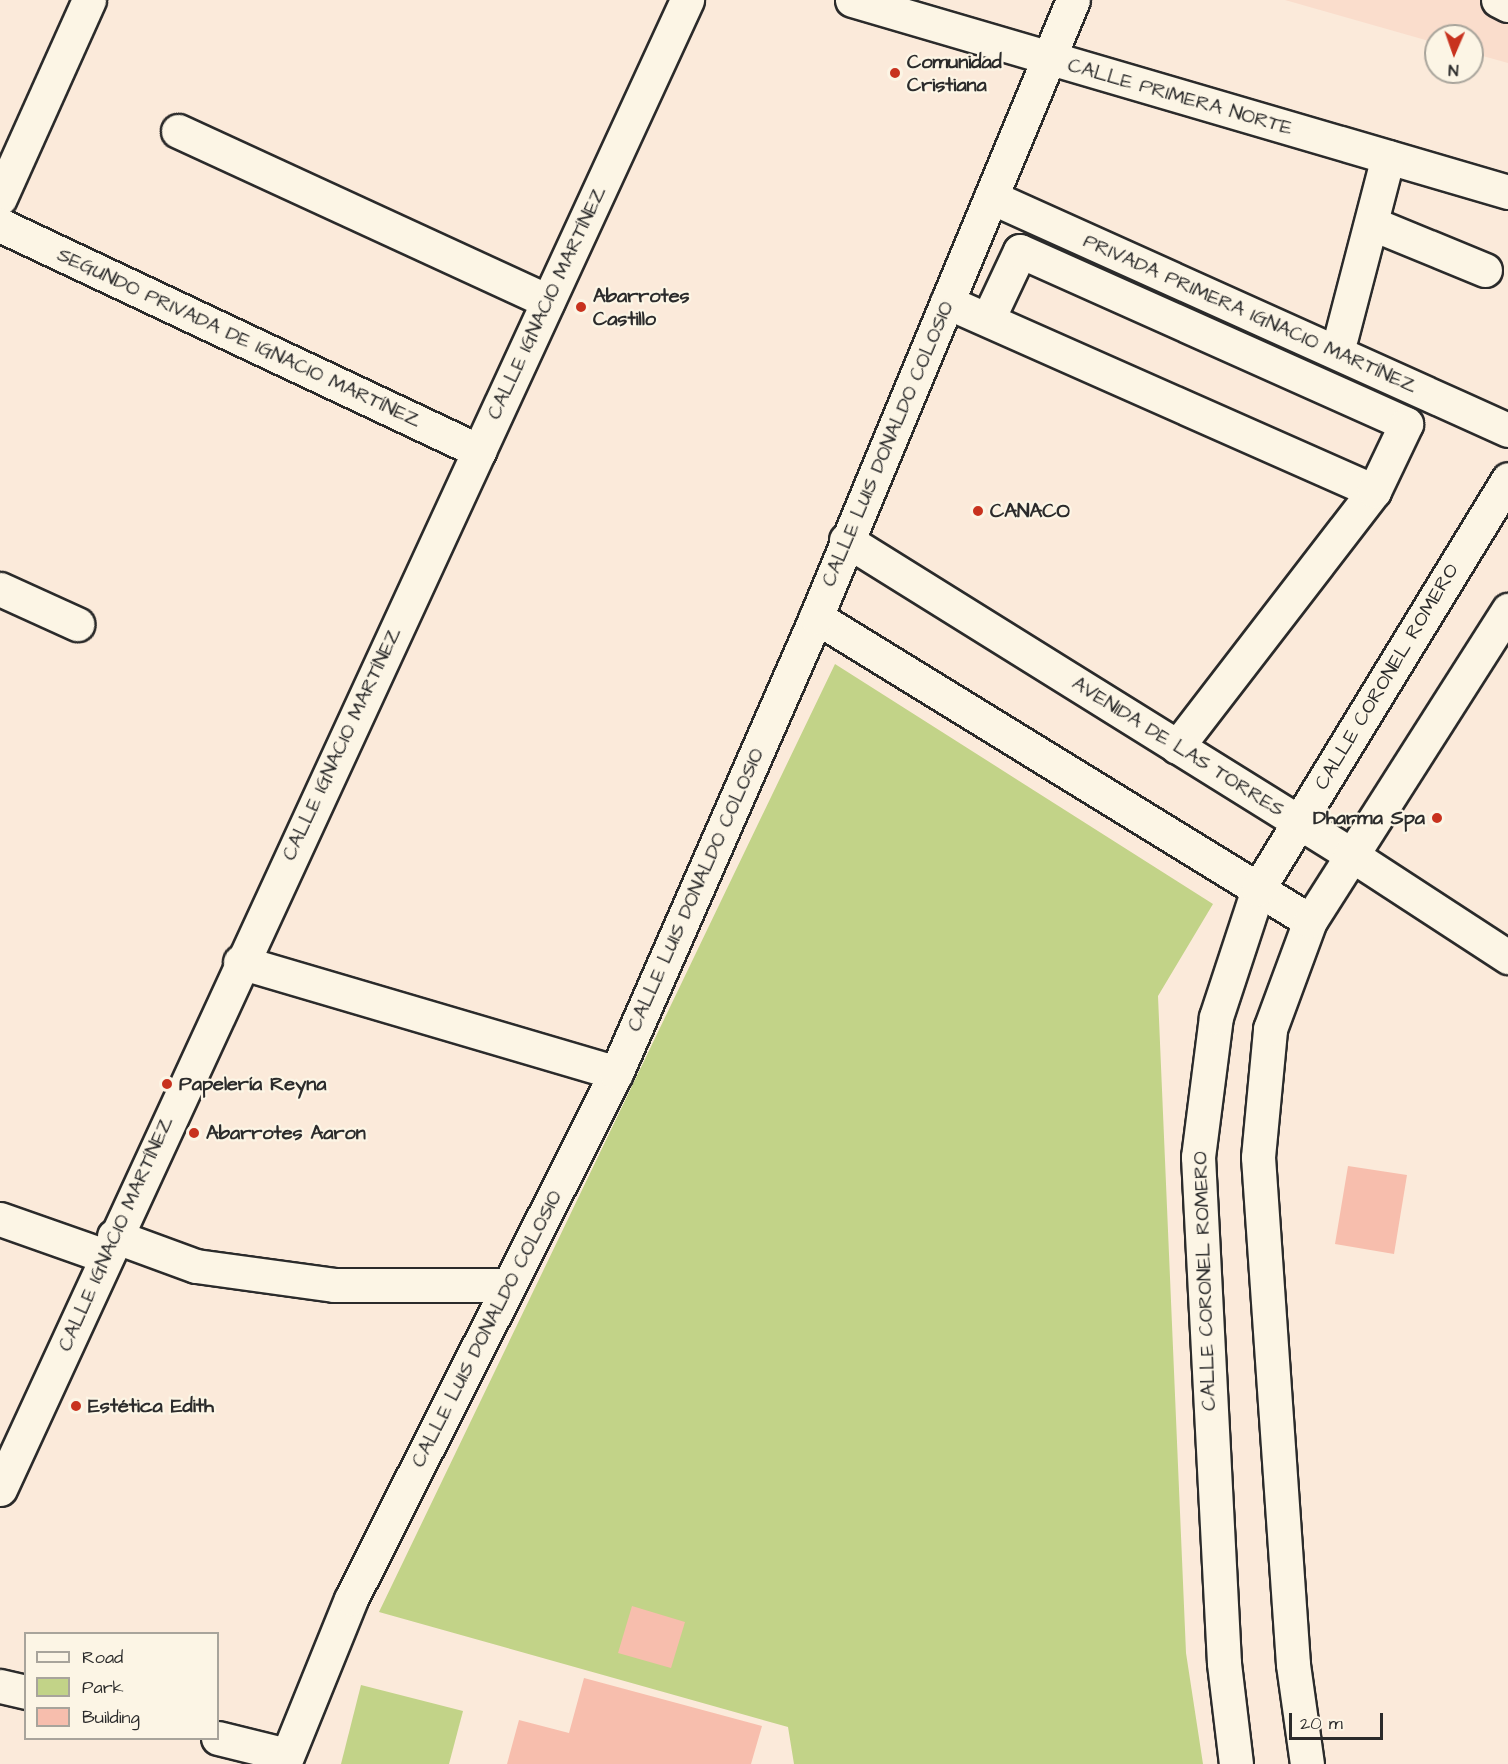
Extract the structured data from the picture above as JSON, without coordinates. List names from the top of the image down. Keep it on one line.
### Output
{"streets":{"street":["CALLE PRIMERA NORTE","CALLE IGNACIO MARTÍNEZ","PRIVADA PRIMERA IGNACIO MARTÍNEZ","SEGUNDO PRIVADA DE IGNACIO MARTÍNEZ","CALLE LUIS DONALDO COLOSIO","CALLE CORONEL ROMERO","AVENIDA DE LAS TORRES"]},"crossings":[["CALLE PRIMERA NORTE","CALLE LUIS DONALDO COLOSIO"],["CALLE IGNACIO MARTÍNEZ","SEGUNDO PRIVADA DE IGNACIO MARTÍNEZ"],["PRIVADA PRIMERA IGNACIO MARTÍNEZ","CALLE LUIS DONALDO COLOSIO"],["CALLE LUIS DONALDO COLOSIO","AVENIDA DE LAS TORRES"],["CALLE CORONEL ROMERO","AVENIDA DE LAS TORRES"]],"places":["Comunidad Cristiana","Abarrotes Castillo","CANACO","Dharma Spa","Papelería Reyna","Abarrotes Aaron","Estética Edith"],"legend":["Road","Park","Building"],"scale_bar":"20 m","north":"bottom"}
